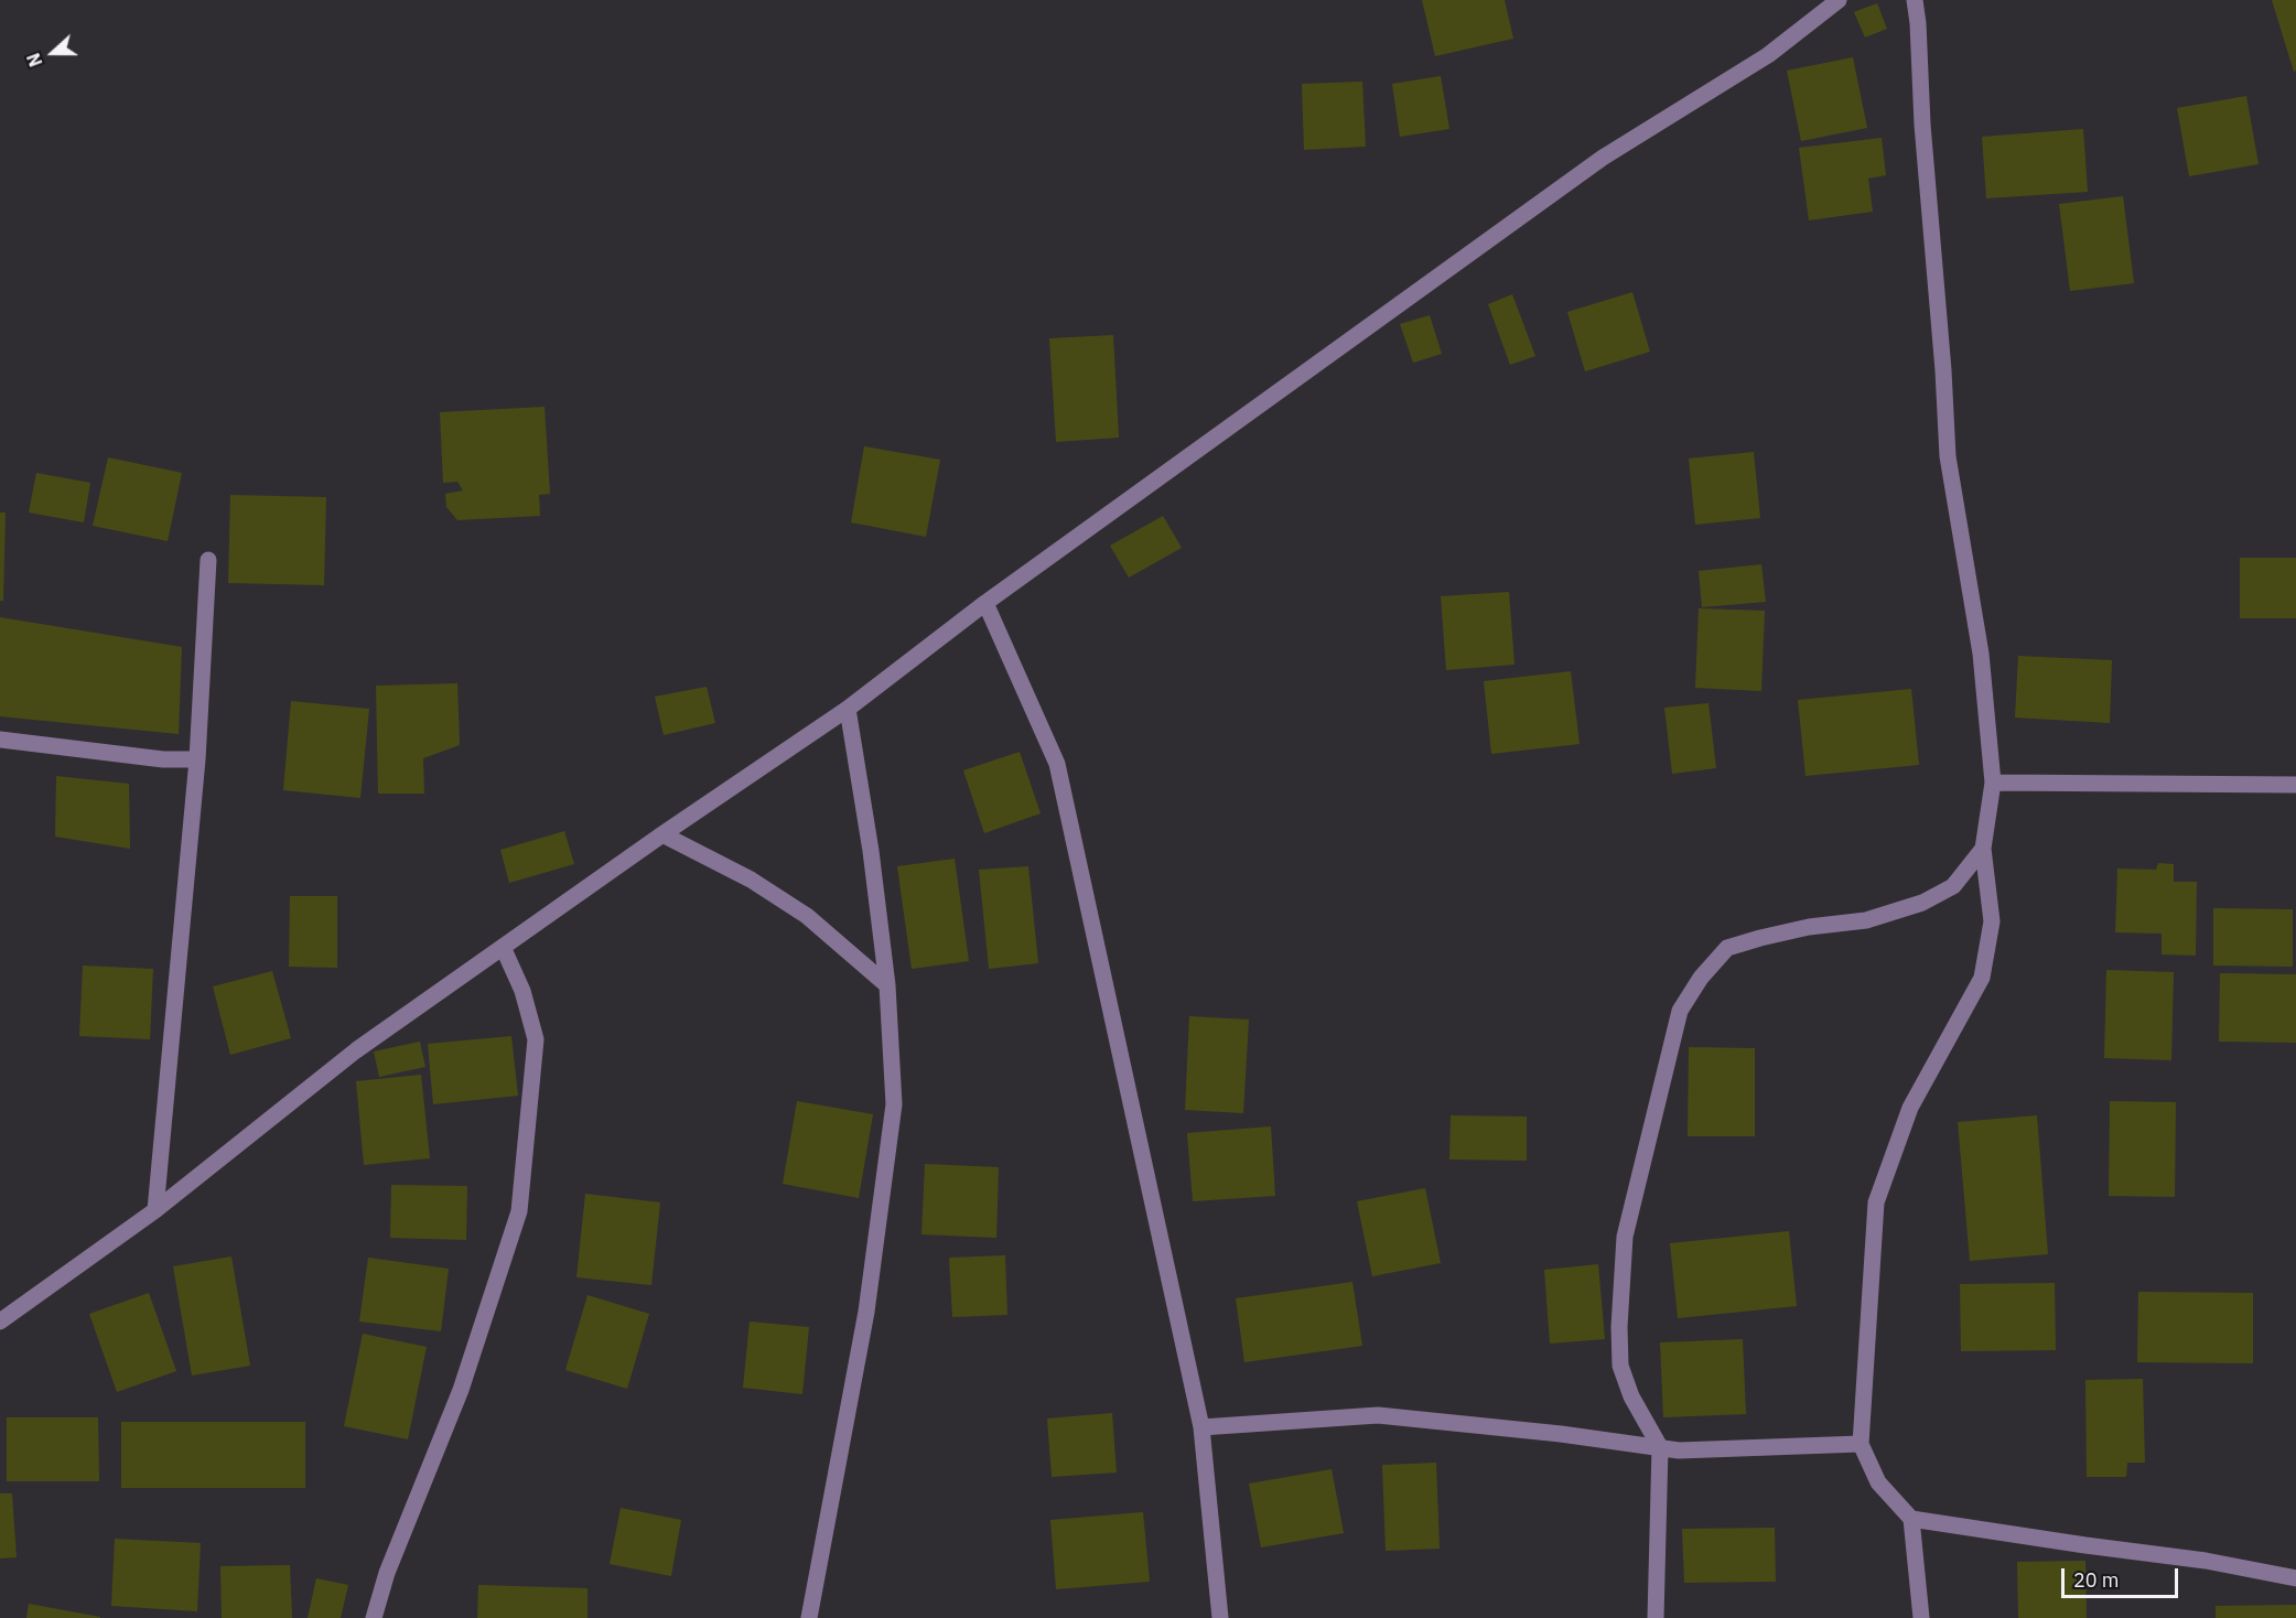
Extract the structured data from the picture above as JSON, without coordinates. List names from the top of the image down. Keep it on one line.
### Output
{"scale_bar":"20 m","north":"left"}
